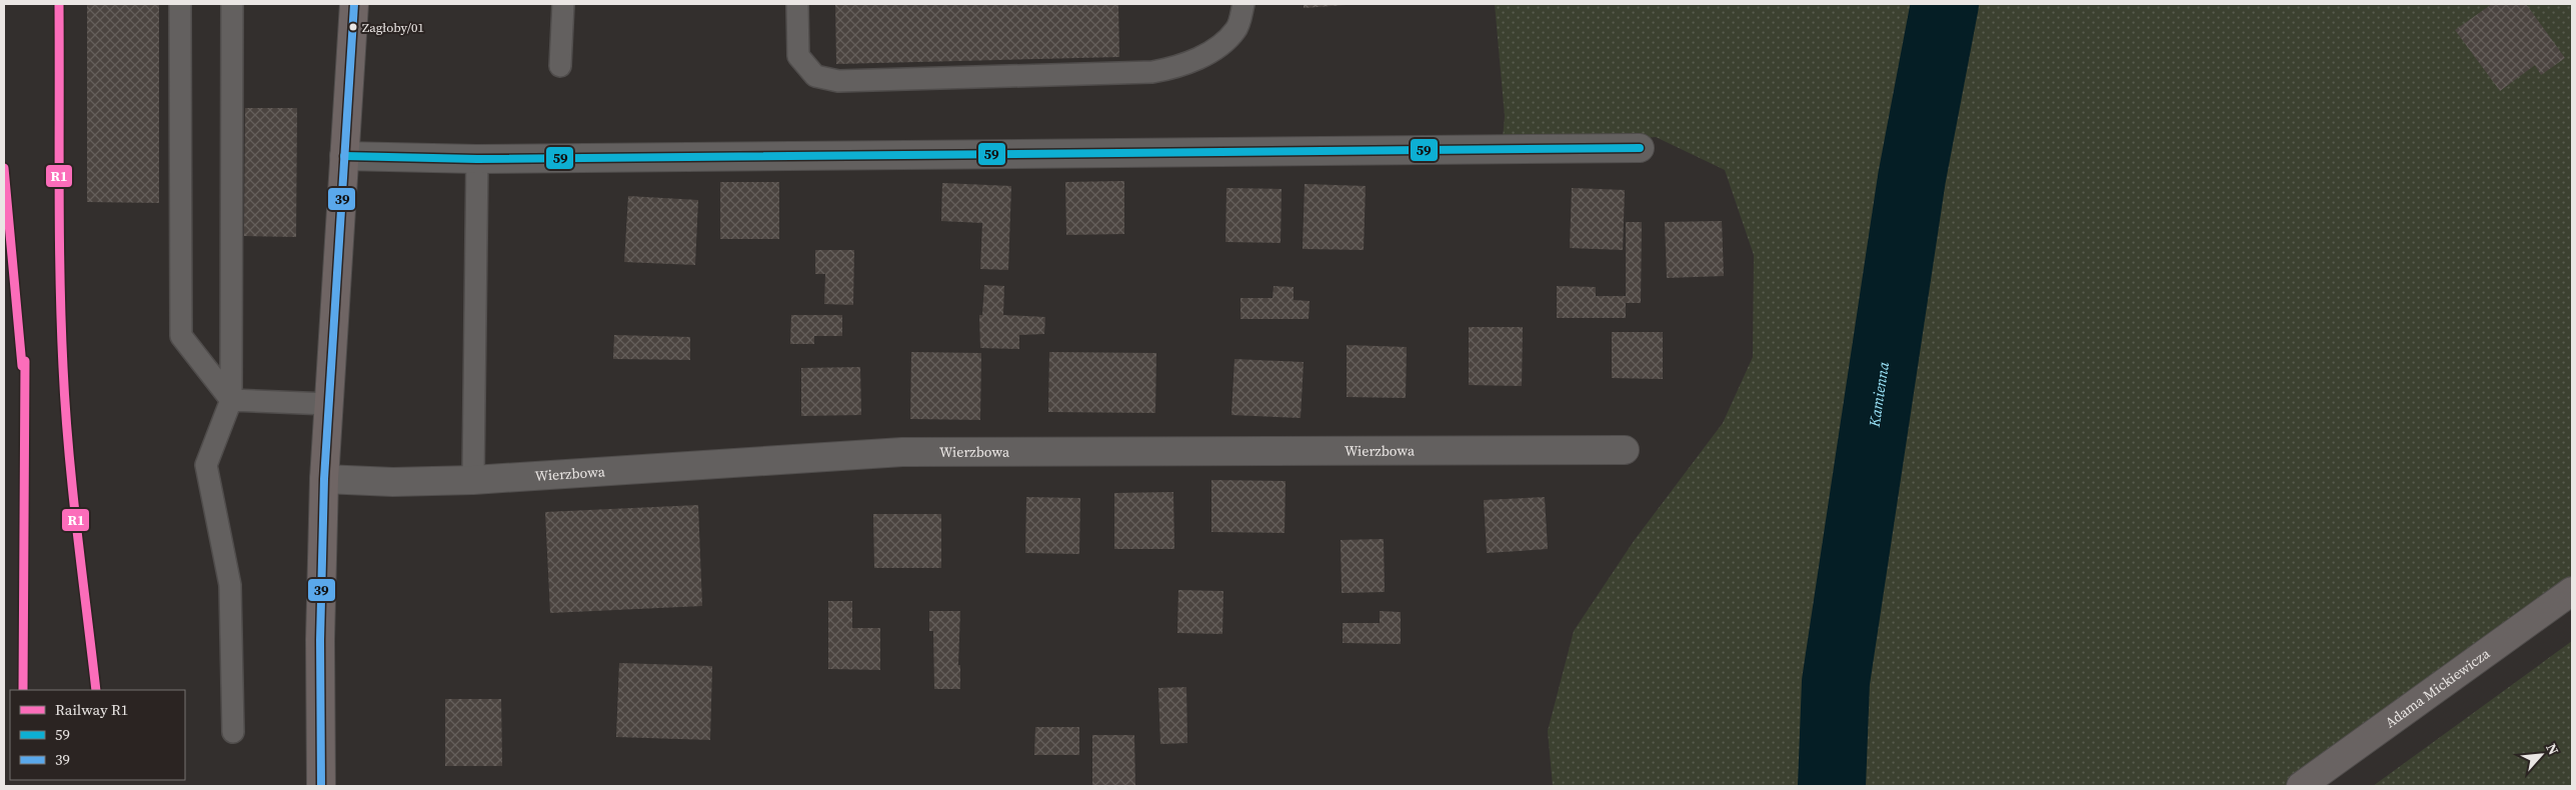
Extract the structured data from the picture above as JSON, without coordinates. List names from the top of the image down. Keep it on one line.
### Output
{"streets":{"street":["Wierzbowa","Adama Mickiewicza"]},"water":["Kamienna"],"places":["Zagłoby/01"],"lines":["rail line R1","transit line 39","transit line 59"],"legend":["Railway R1","59","39"],"north":"top right"}
